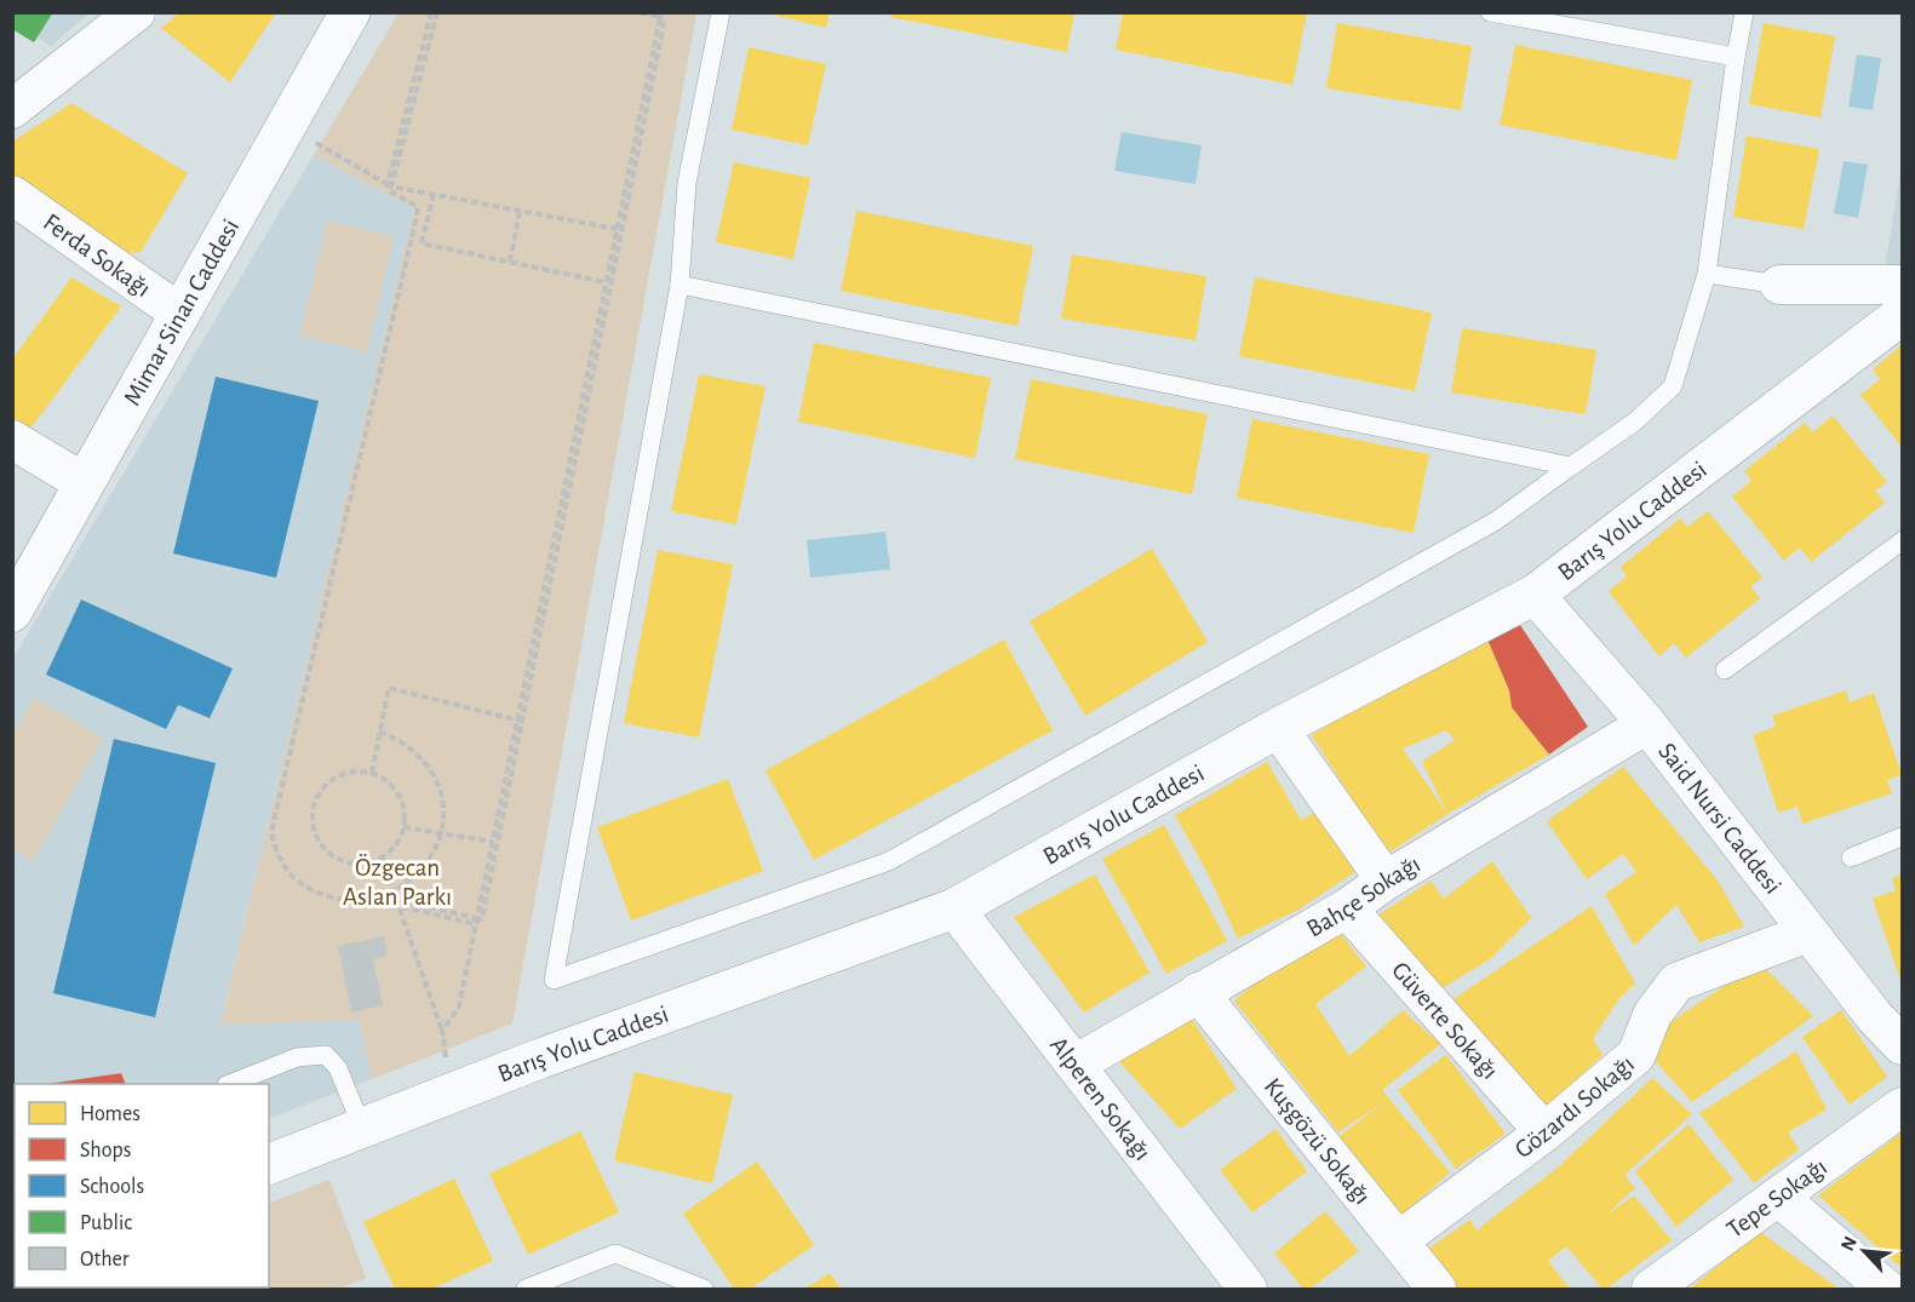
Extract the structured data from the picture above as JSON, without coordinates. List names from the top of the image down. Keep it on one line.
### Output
{"streets":{"main road":["Mimar Sinan Caddesi","Barış Yolu Caddesi"],"street":["Ferda Sokağı","Said Nursi Caddesi","Bahçe Sokağı","Güverte Sokağı","Alperen Sokağı","Gözardı Sokağı","Kuşgözü Sokağı","Tepe Sokağı"]},"crossings":[["Ferda Sokağı","Mimar Sinan Caddesi"],["Barış Yolu Caddesi","Said Nursi Caddesi"],["Barış Yolu Caddesi","Alperen Sokağı"],["Said Nursi Caddesi","Bahçe Sokağı"],["Said Nursi Caddesi","Gözardı Sokağı"],["Bahçe Sokağı","Güverte Sokağı"],["Bahçe Sokağı","Alperen Sokağı"],["Bahçe Sokağı","Kuşgözü Sokağı"],["Güverte Sokağı","Gözardı Sokağı"],["Gözardı Sokağı","Kuşgözü Sokağı"]],"parks":["Özgecan Aslan Parkı"],"legend":["Homes","Shops","Schools","Public","Other"],"north":"top left"}
